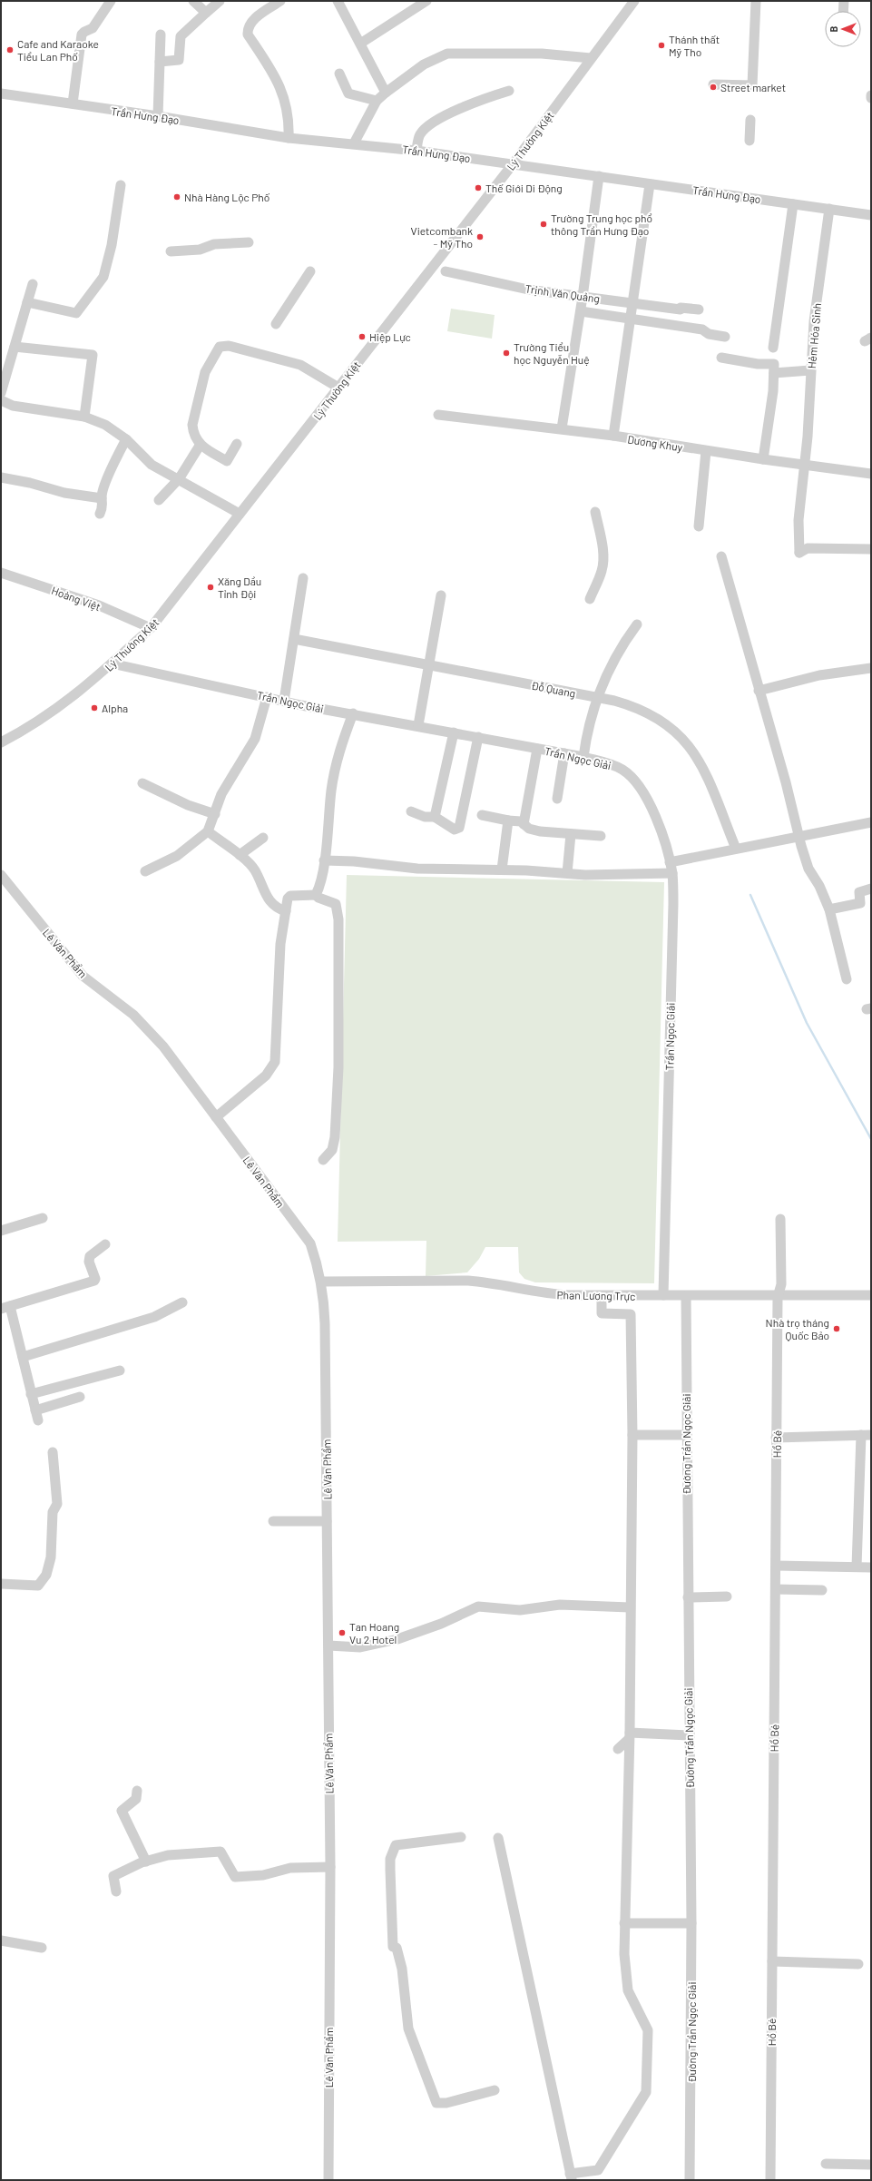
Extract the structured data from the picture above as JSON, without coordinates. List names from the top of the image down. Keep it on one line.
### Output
{"streets":{"street":["Trần Hưng Đạo","Lý Thường Kiệt","Trịnh Văn Quảng","Hẻm Hóa Sinh","Dương Khuy","Hoàng Việt","Đỗ Quang","Trần Ngọc Giải","Lê Văn Phẩm","Phan Lương Trực","Đường Trần Ngọc Giải","Hồ Bé"]},"crossings":[["Trần Hưng Đạo","Lý Thường Kiệt"],["Trần Hưng Đạo","Hẻm Hóa Sinh"],["Lý Thường Kiệt","Hoàng Việt"],["Lý Thường Kiệt","Trần Ngọc Giải"],["Hẻm Hóa Sinh","Dương Khuy"],["Trần Ngọc Giải","Phan Lương Trực"],["Lê Văn Phẩm","Phan Lương Trực"],["Phan Lương Trực","Đường Trần Ngọc Giải"],["Phan Lương Trực","Hồ Bé"]],"places":["Thánh thất Mỹ Tho","Cafe and Karaoke Tiểu Lan Phố","Street market","Thế Giới Di Động","Nhà Hàng Lộc Phố","Trường Trung học phổ thông Trần Hưng Đạo","Vietcombank - Mỹ Tho","Hiệp Lực","Trường Tiểu học Nguyễn Huệ","Xăng Dầu Tỉnh Đội","Alpha","Nhà trọ tháng Quốc Bảo","Tan Hoang Vu 2 Hotel"],"north":"left"}
